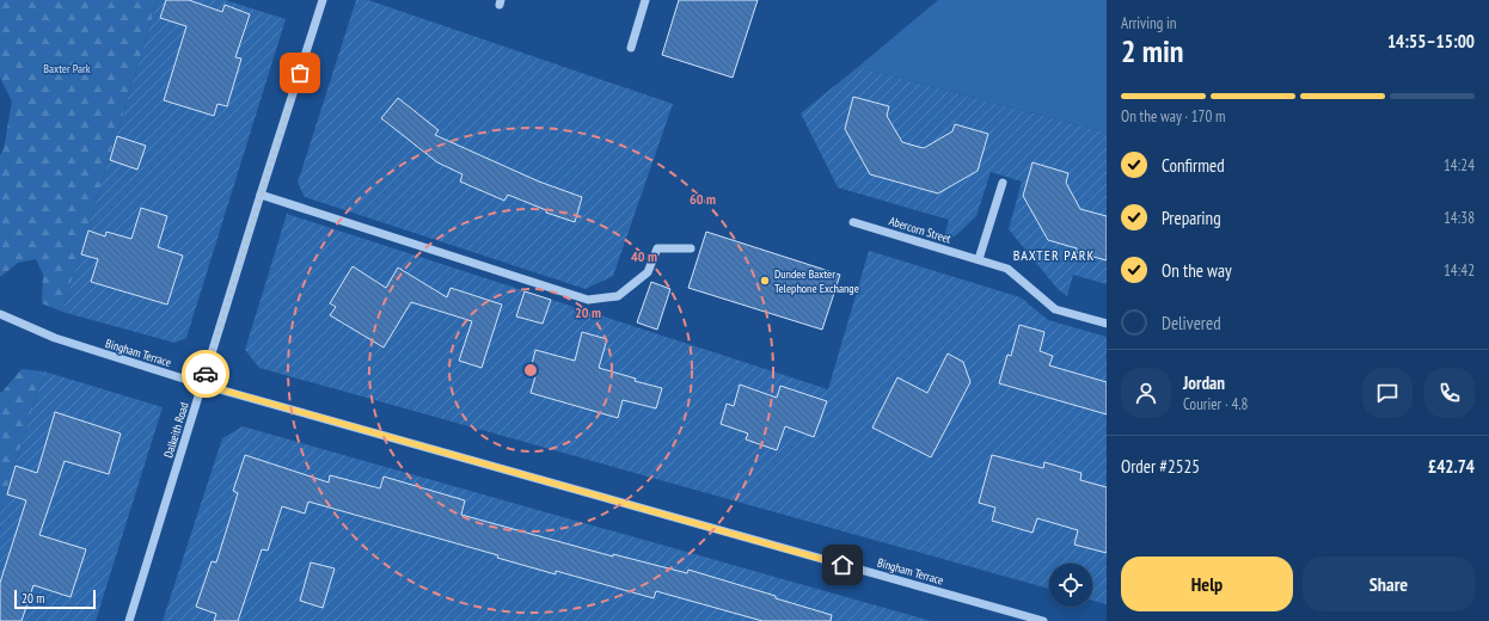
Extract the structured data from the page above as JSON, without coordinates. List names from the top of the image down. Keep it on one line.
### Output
{"streets":{"street":["Abercorn Street","Bingham Terrace","Dalkeith Road"]},"crossings":[["Bingham Terrace","Dalkeith Road"]],"districts":["BAXTER PARK"],"parks":["Baxter Park"],"places":["Dundee Baxter Telephone Exchange"],"scale_bar":"20 m","page":{"heading":["2 min","Arriving in","14:55–15:00"],"panel":["Jordan","Courier · 4.8","Order #2525","£42.74"],"bar":"On the way · 170 m","list":[["Confirmed","14:24"],["Preparing","14:38"],["On the way","14:42"],"Delivered"],"buttons":["Help","Share"],"scale":"20 m"},"rings":["60 m","40 m","20 m"]}
